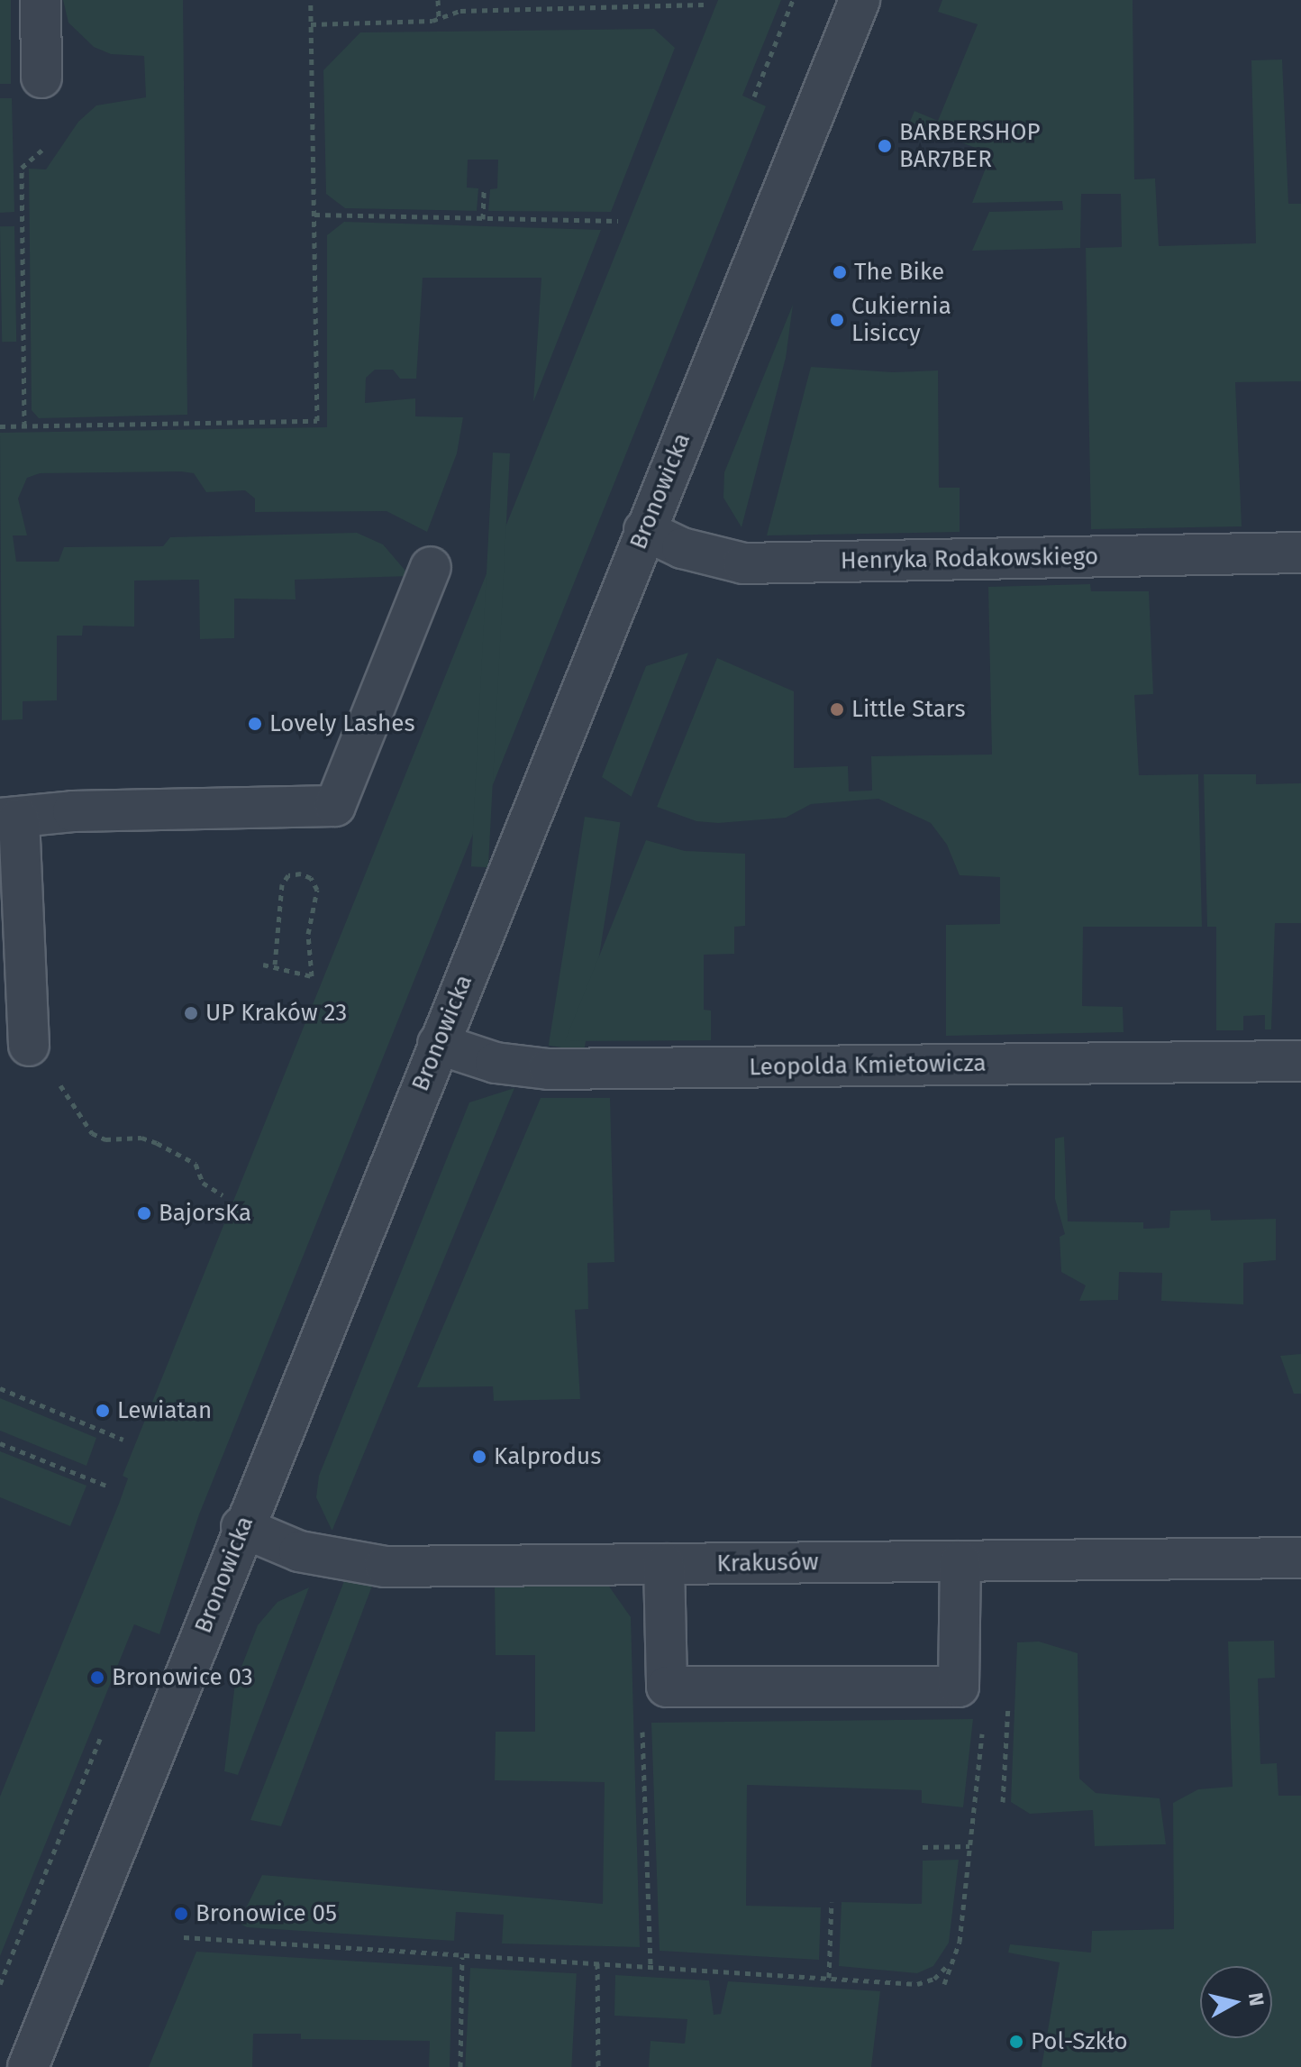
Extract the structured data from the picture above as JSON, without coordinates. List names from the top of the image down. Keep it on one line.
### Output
{"streets":{"street":["Bronowicka","Henryka Rodakowskiego","Leopolda Kmietowicza","Krakusów"]},"crossings":[["Bronowicka","Henryka Rodakowskiego"],["Bronowicka","Leopolda Kmietowicza"],["Bronowicka","Krakusów"]],"places":["BARBERSHOP BAR7BER","The Bike","Cukiernia Lisiccy","Little Stars","Lovely Lashes","UP Kraków 23","BajorsKa","Lewiatan","Kalprodus","Bronowice 03","Bronowice 05","Pol-Szkło"],"north":"right"}
